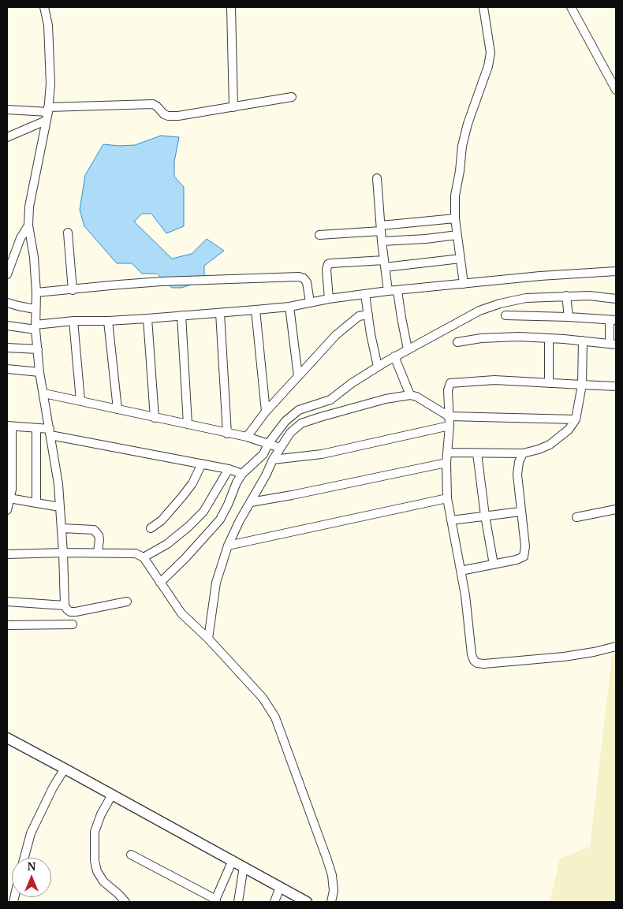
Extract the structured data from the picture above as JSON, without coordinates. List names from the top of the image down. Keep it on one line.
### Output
{"north":"top"}
